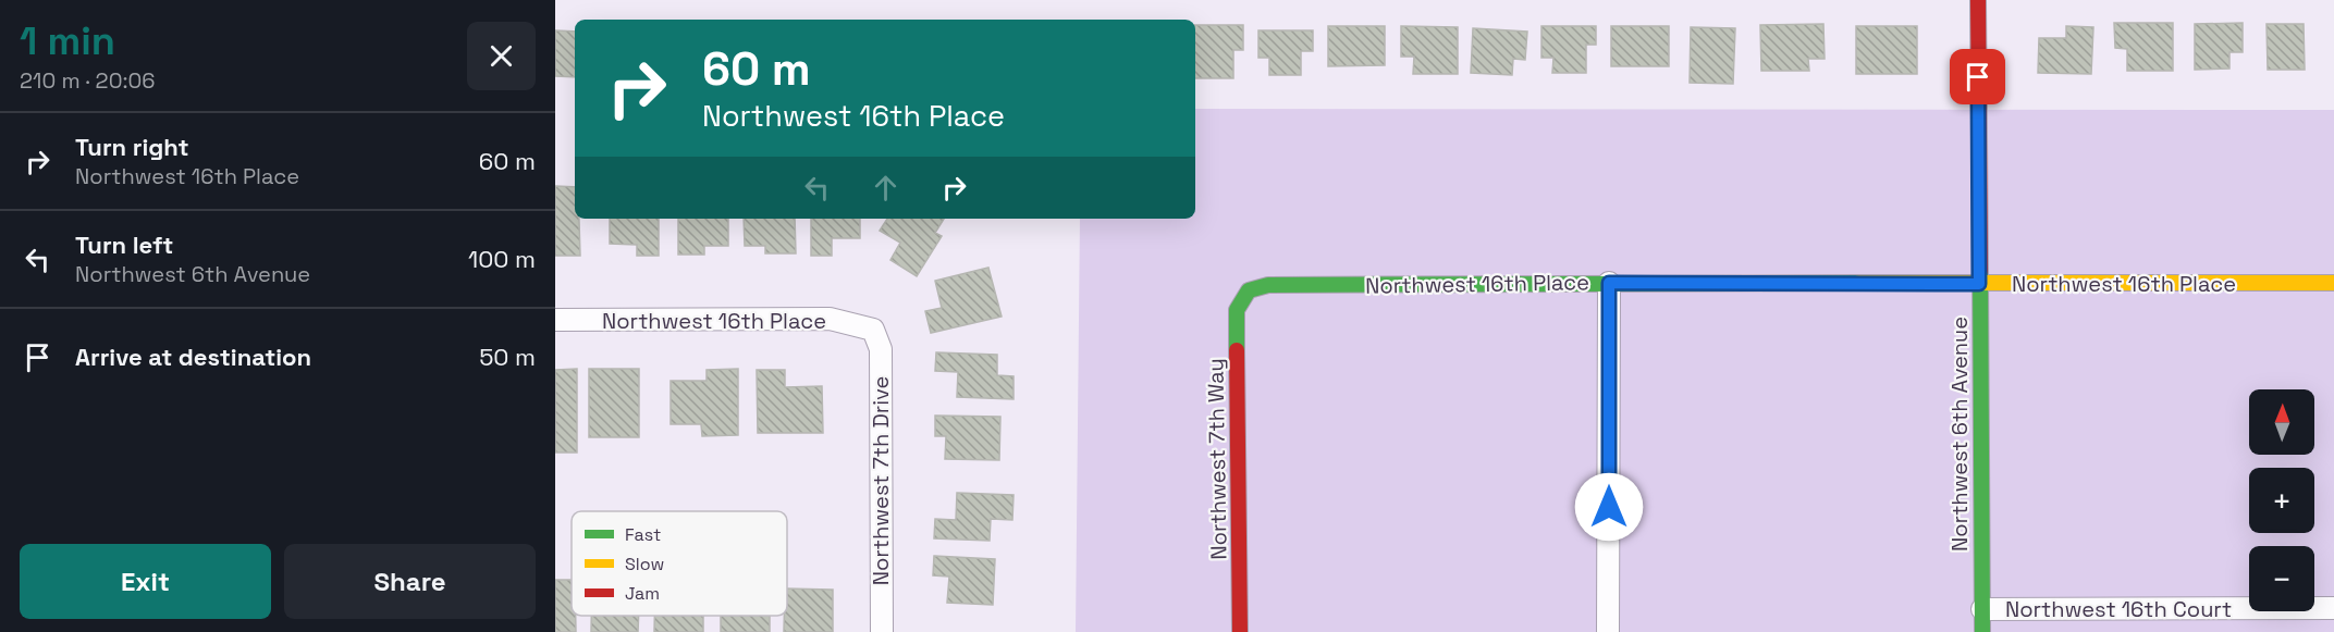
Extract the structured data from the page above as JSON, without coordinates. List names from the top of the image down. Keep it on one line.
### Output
{"streets":{"street":["Northwest 16th Place","Northwest 6th Avenue","Northwest 7th Way","Northwest 7th Drive","Northwest 16th Court"]},"crossings":[["Northwest 16th Place","Northwest 6th Avenue"],["Northwest 16th Place","Northwest 7th Way"],["Northwest 16th Place","Northwest 7th Drive"],["Northwest 6th Avenue","Northwest 16th Court"]],"legend":["Fast","Slow","Jam"],"north":"top","page":{"heading":["1 min","210 m · 20:06"],"turn":["60 m","Northwest 16th Place"],"list":[{"name":"Turn right","note":"Northwest 16th Place","value":"60 m"},{"name":"Turn left","note":"Northwest 6th Avenue","value":"100 m"},{"name":"Arrive at destination","value":"50 m"}],"map_buttons":["+","−"],"buttons":["Exit","Share"]}}
